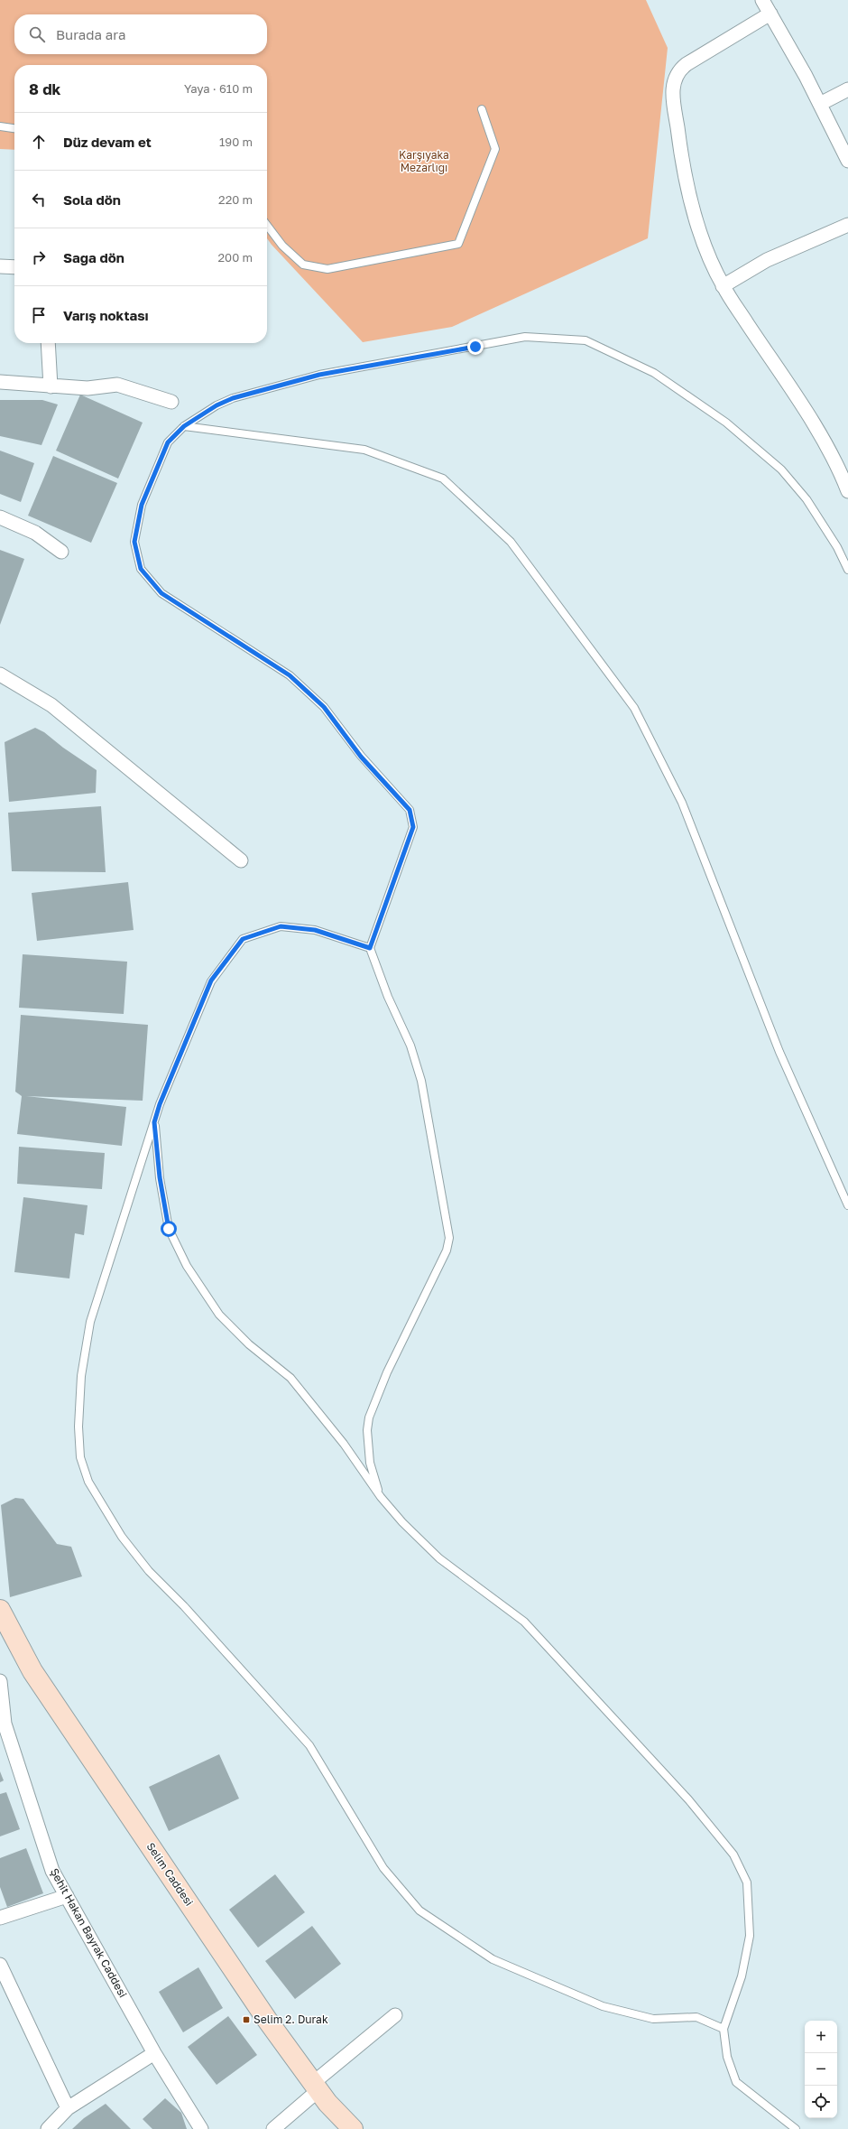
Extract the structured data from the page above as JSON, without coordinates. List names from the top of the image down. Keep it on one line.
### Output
{"streets":{"main road":["Selim Caddesi"],"street":["Şehit Hakan Bayrak Caddesi"]},"parks":["Karşıyaka Mezarlığı"],"places":{"transit":["Selim 2. Durak"]},"page":{"search":"Burada ara","heading":["8 dk","Yaya · 610 m"],"list":[["Düz devam et","190 m"],["Sola dön","220 m"],["Sağa dön","200 m"],"Varış noktası"],"map_buttons":["+","−"]}}
